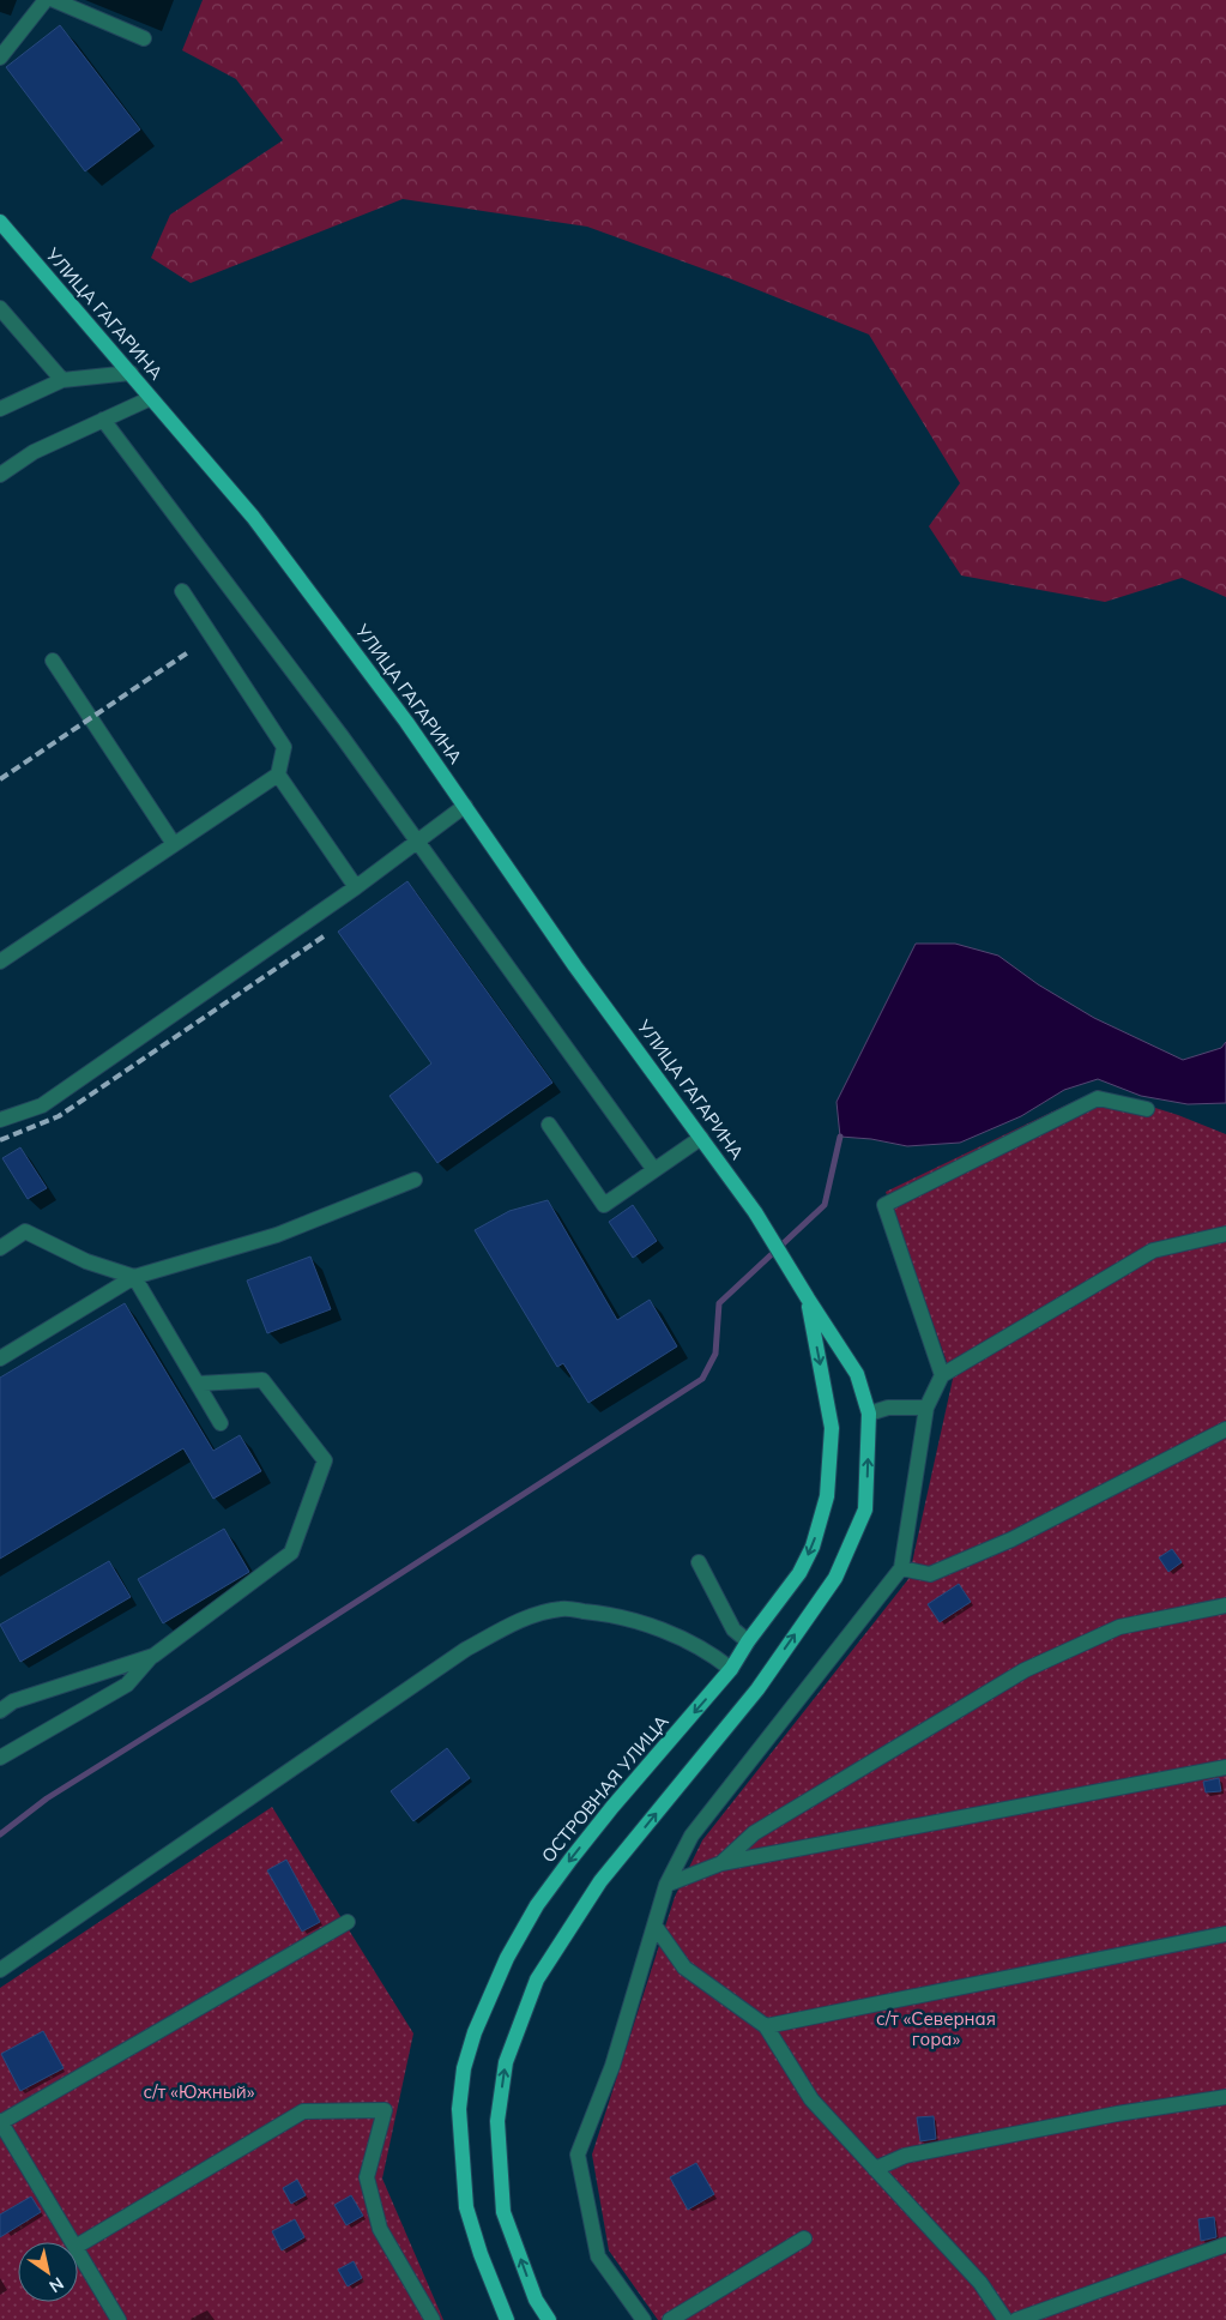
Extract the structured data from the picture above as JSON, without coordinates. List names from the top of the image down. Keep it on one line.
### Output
{"streets":{"main road":["УЛИЦА ГАГАРИНА","ОСТРОВНАЯ УЛИЦА"]},"crossings":[["УЛИЦА ГАГАРИНА","ОСТРОВНАЯ УЛИЦА"]],"parks":["с/т «Северная гора»","с/т «Южный»"],"north":"bottom right"}
